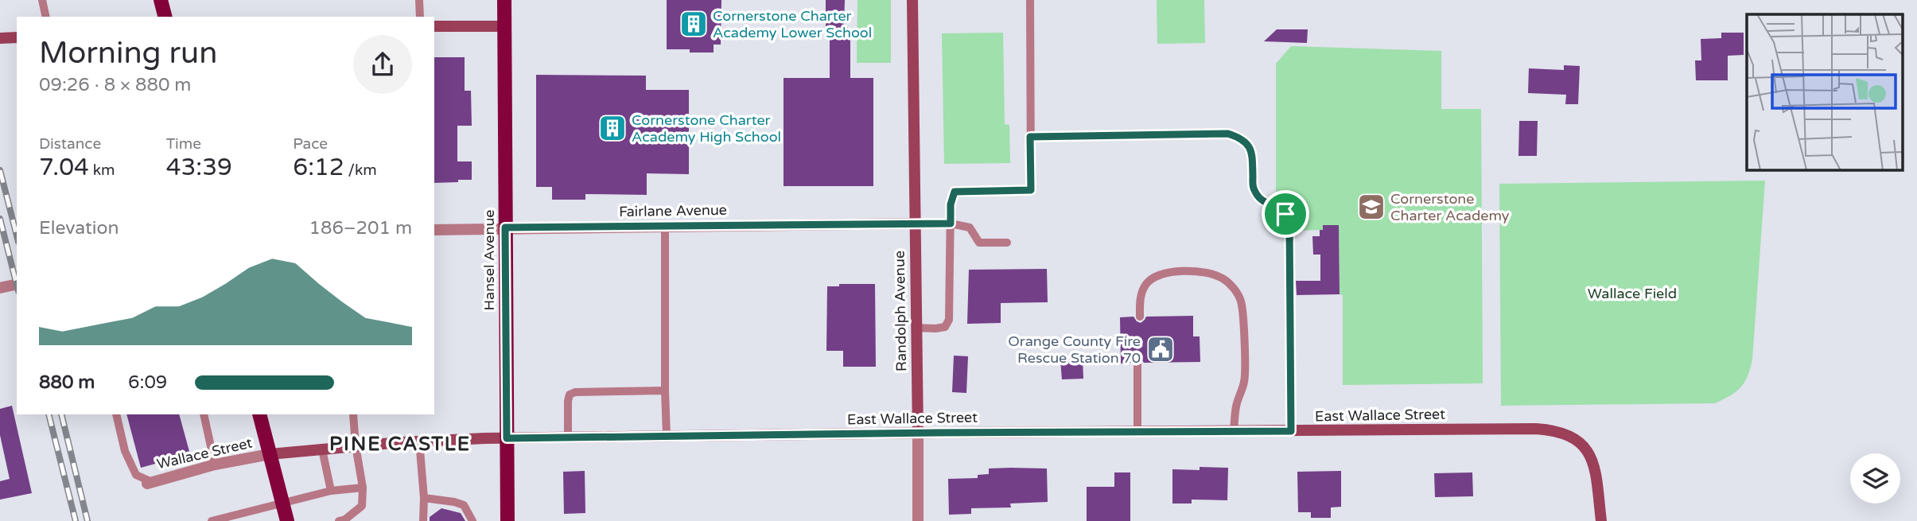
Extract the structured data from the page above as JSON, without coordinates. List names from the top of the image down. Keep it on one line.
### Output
{"streets":{"main road":["Hansel Avenue"],"street":["Fairlane Avenue","Randolph Avenue","East Wallace Street","Wallace Street"]},"crossings":[["Fairlane Avenue","Hansel Avenue"],["Fairlane Avenue","Randolph Avenue"],["Hansel Avenue","East Wallace Street"],["Randolph Avenue","East Wallace Street"],["East Wallace Street","Wallace Street"]],"districts":["PINE CASTLE"],"parks":["Wallace Field"],"places":{"building":["Cornerstone Charter Academy Lower School","Cornerstone Charter Academy High School"],"school or university":["Cornerstone Charter Academy"],"public building":["Orange County Fire Rescue Station 70"]},"page":{"heading":["Morning run","09:26 · 8 × 880 m"],"stats":[["Distance","7.04 km"],["Time","43:39"],["Pace","6:12 /km"]],"chart":["Elevation","186–201 m"],"list":[{"name":"880 m","note":"6:09"}]}}
